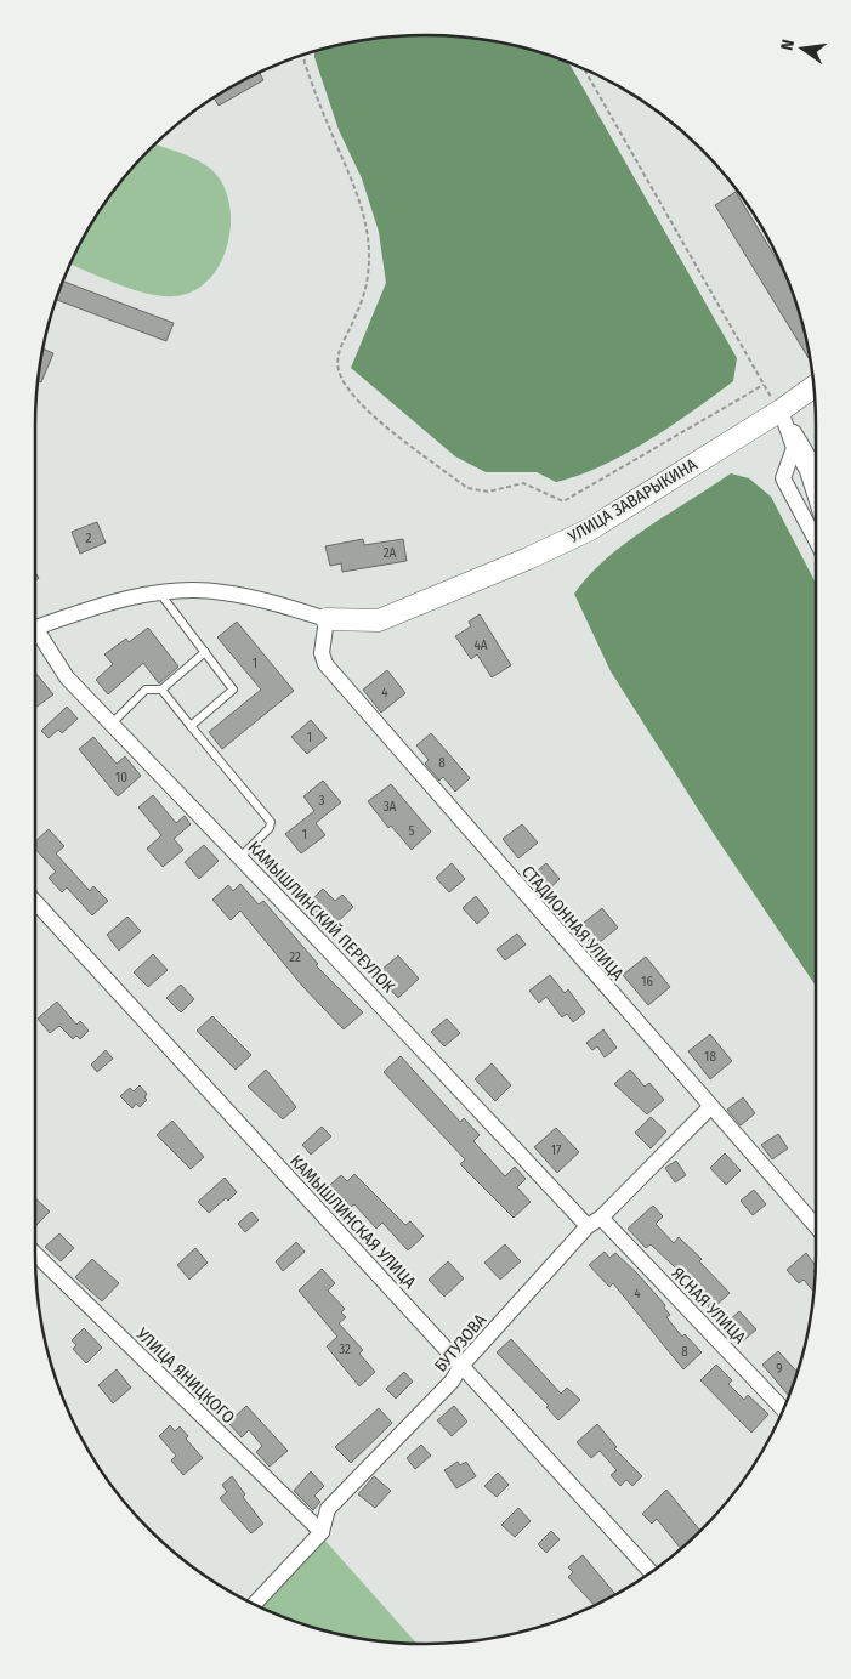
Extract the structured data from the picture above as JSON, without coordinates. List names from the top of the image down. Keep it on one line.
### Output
{"streets":{"street":["УЛИЦА ЗАВАРЫКИНА","КАМЫШЛИНСКИЙ ПЕРЕУЛОК","СТАДИОННАЯ УЛИЦА","КАМЫШЛИНСКАЯ УЛИЦА","ЯСНАЯ УЛИЦА","БУТУЗОВА","УЛИЦА ЯНИЦКОГО"]},"crossings":[["УЛИЦА ЗАВАРЫКИНА","СТАДИОННАЯ УЛИЦА"],["КАМЫШЛИНСКИЙ ПЕРЕУЛОК","БУТУЗОВА"],["СТАДИОННАЯ УЛИЦА","БУТУЗОВА"],["КАМЫШЛИНСКАЯ УЛИЦА","БУТУЗОВА"],["ЯСНАЯ УЛИЦА","БУТУЗОВА"],["БУТУЗОВА","УЛИЦА ЯНИЦКОГО"]],"house_numbers":["2","2А","4А","1","4","1","8","10","3","3А","5","1","22","16","18","17","4","32","8","9"],"north":"left"}
